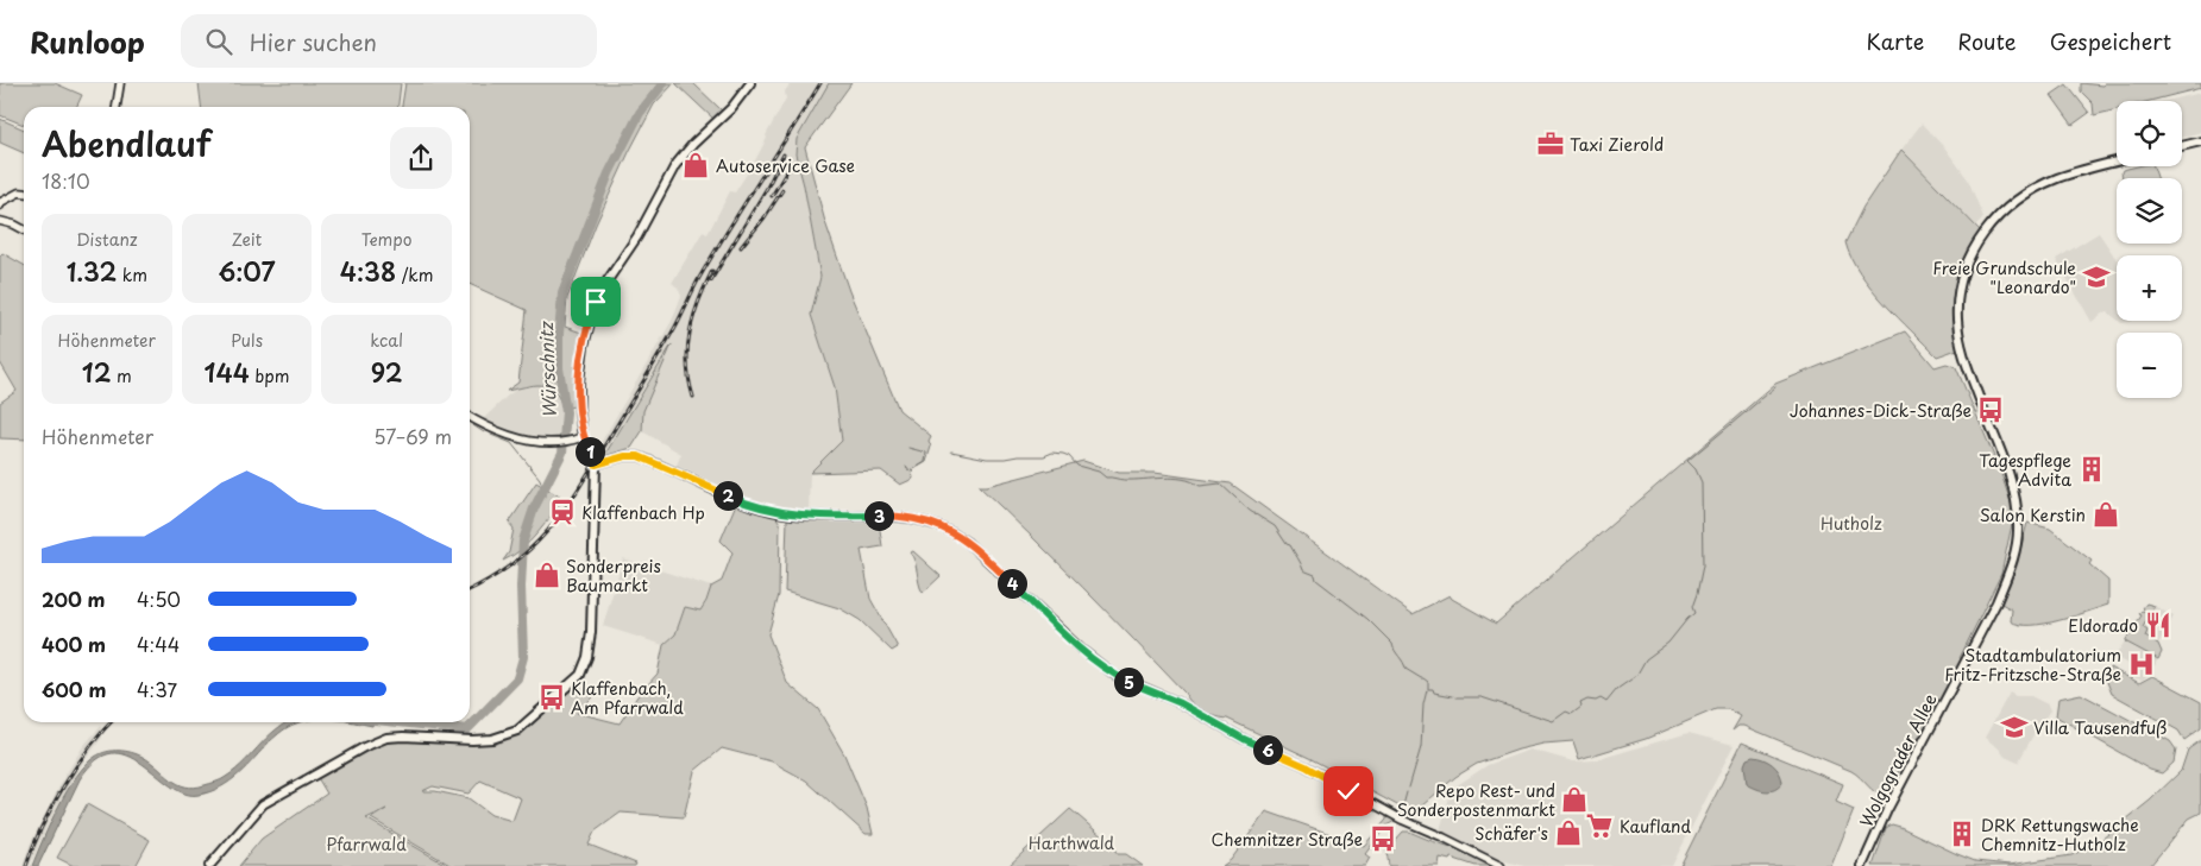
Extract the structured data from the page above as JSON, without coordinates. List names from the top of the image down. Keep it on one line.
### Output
{"streets":{"main road":["Wolgograder Allee"]},"water":["Würschnitz"],"parks":["Hutholz","Harthwald","Pfarrwald"],"places":{"office":["Taxi Zierold"],"shop":["Autoservice Gase","Salon Kerstin","Sonderpreis Baumarkt","Repo Rest- und Sonderpostenmarkt","Schäfer's"],"school or university":["Freie Grundschule \"Leonardo\"","Villa Tausendfuß"],"bus stop":["Johannes-Dick-Straße","Klaffenbach, Am Pfarrwald","Chemnitzer Straße"],"building":["Tagespflege Advita","DRK Rettungswache Chemnitz-Hutholz"],"station":["Klaffenbach Hp"],"restaurant":["Eldorado"],"hospital":["Stadtambulatorium Fritz-Fritzsche-Straße"],"supermarket":["Kaufland"]},"page":{"header":"Runloop","search":"Hier suchen","nav":["Karte","Route","Gespeichert"],"map_buttons":["+","−"],"heading":["Abendlauf","18:10"],"stats":[["Distanz","1.32 km"],["Zeit","6:07"],["Tempo","4:38 /km"],["Höhenmeter","12 m"],["Puls","144 bpm"],["kcal","92"]],"chart":["Höhenmeter","57–69 m"],"pins":["1","2","3","4","5","6"],"list":[{"name":"200 m","note":"4:50"},{"name":"400 m","note":"4:44"},{"name":"600 m","note":"4:37"}]}}
